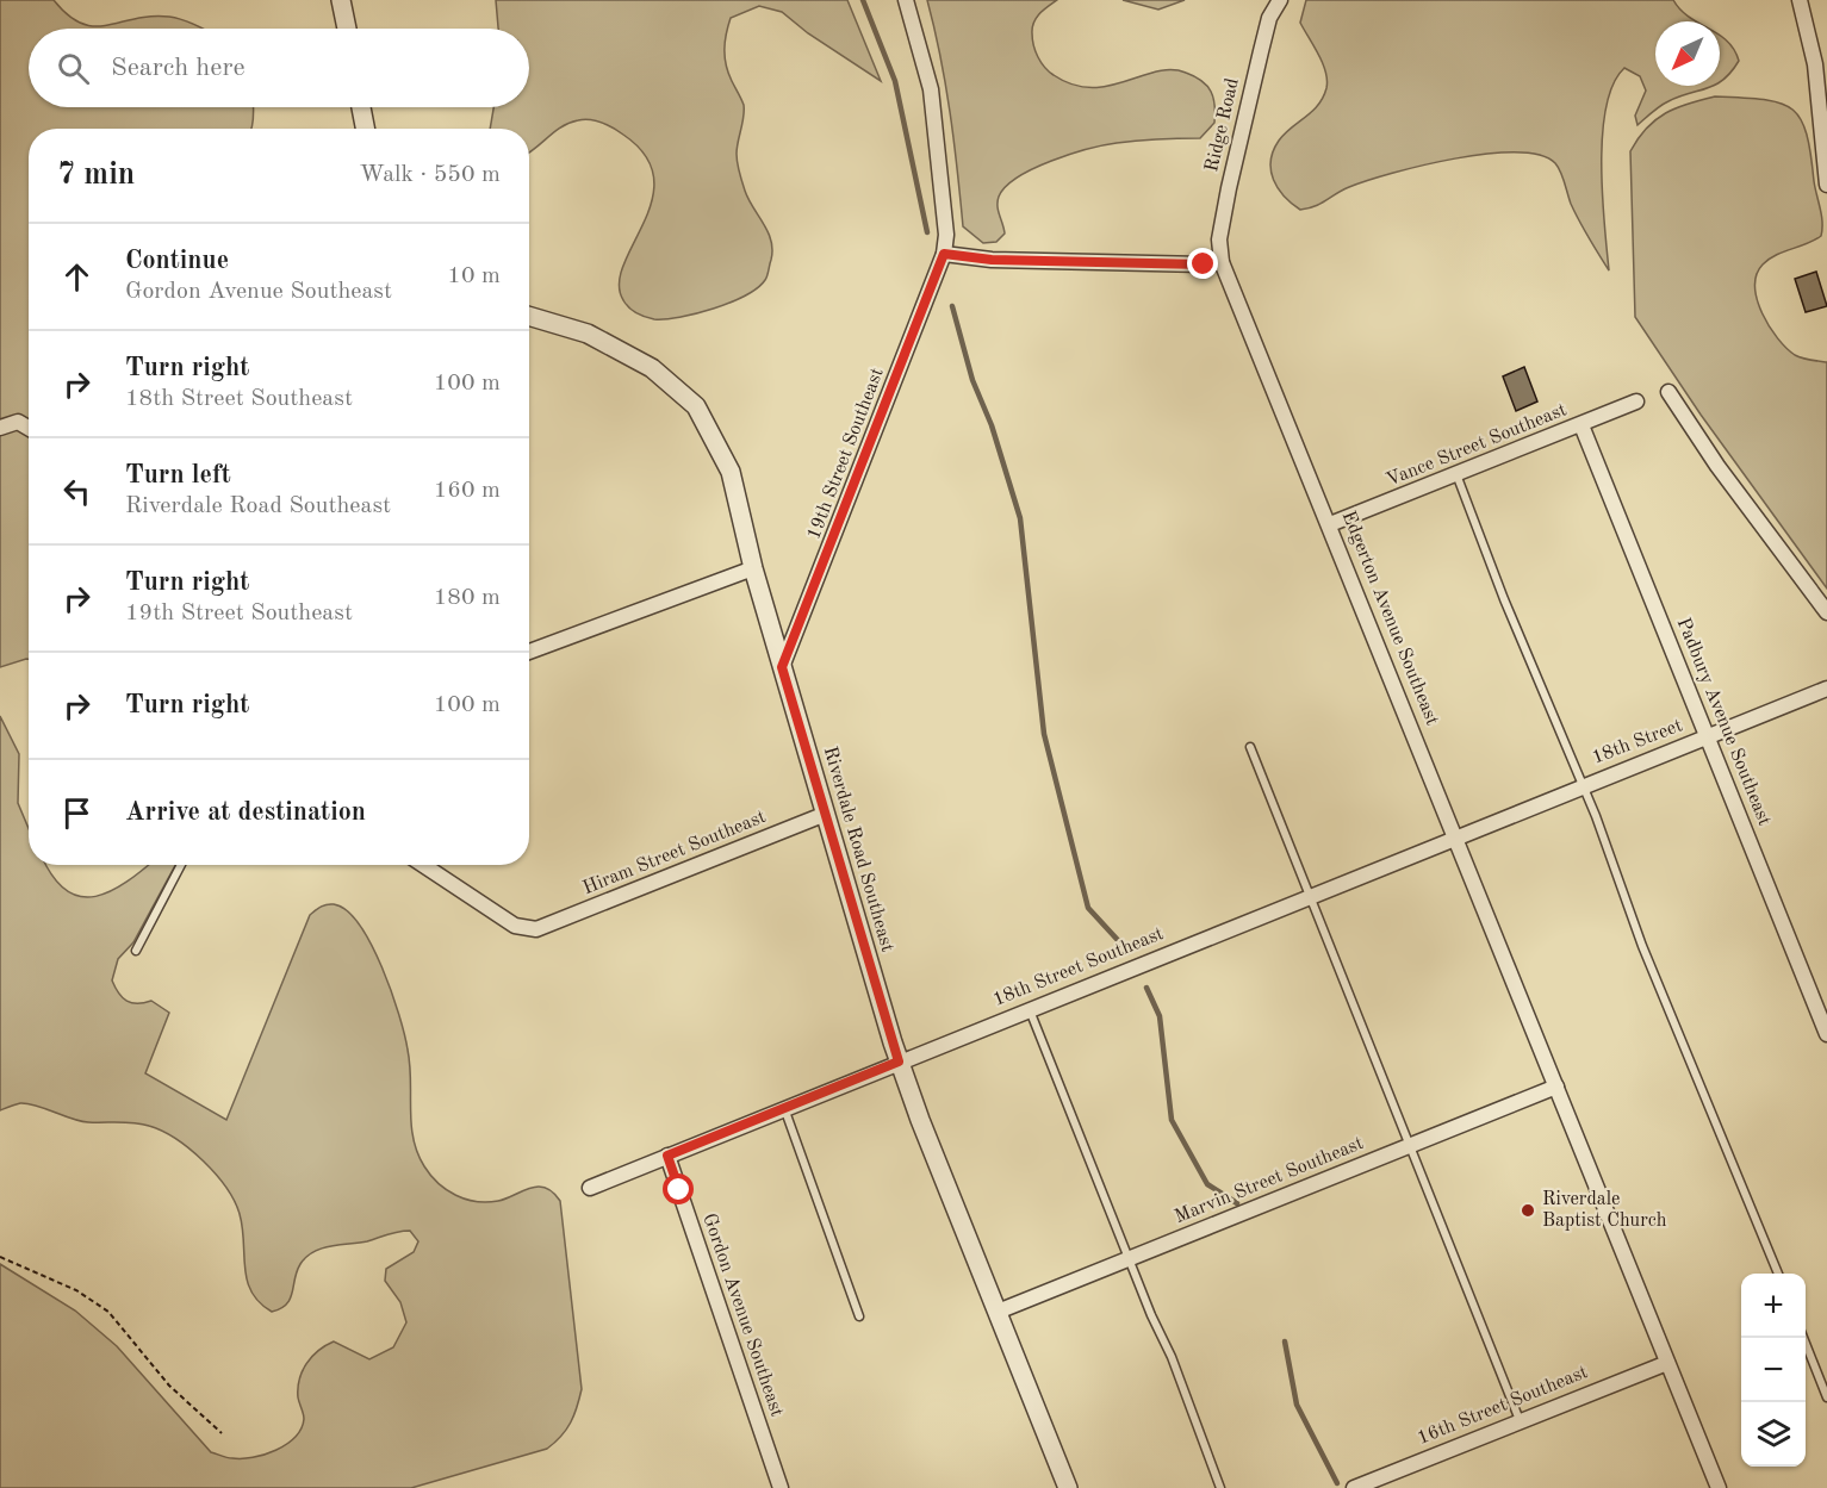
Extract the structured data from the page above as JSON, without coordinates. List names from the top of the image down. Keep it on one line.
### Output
{"streets":{"street":["Ridge Road","Vance Street Southeast","19th Street Southeast","Edgerton Avenue Southeast","Padbury Avenue Southeast","18th Street","Riverdale Road Southeast","Hiram Street Southeast","18th Street Southeast","Marvin Street Southeast","Gordon Avenue Southeast","16th Street Southeast"]},"crossings":[["Ridge Road","Edgerton Avenue Southeast"],["Vance Street Southeast","Edgerton Avenue Southeast"],["Vance Street Southeast","Padbury Avenue Southeast"],["19th Street Southeast","Riverdale Road Southeast"],["Edgerton Avenue Southeast","18th Street Southeast"],["Edgerton Avenue Southeast","Marvin Street Southeast"],["Edgerton Avenue Southeast","16th Street Southeast"],["Padbury Avenue Southeast","18th Street"],["18th Street","18th Street Southeast"],["Riverdale Road Southeast","Hiram Street Southeast"],["Riverdale Road Southeast","18th Street Southeast"],["Riverdale Road Southeast","Marvin Street Southeast"],["18th Street Southeast","Gordon Avenue Southeast"]],"places":["Riverdale Baptist Church"],"north":"bottom left","page":{"search":"Search here","heading":["7 min","Walk · 550 m"],"list":[["Continue","Gordon Avenue Southeast","10 m"],["Turn right","18th Street Southeast","100 m"],["Turn left","Riverdale Road Southeast","160 m"],["Turn right","19th Street Southeast","180 m"],["Turn right","100 m"],"Arrive at destination"],"map_buttons":["+","−"]}}
